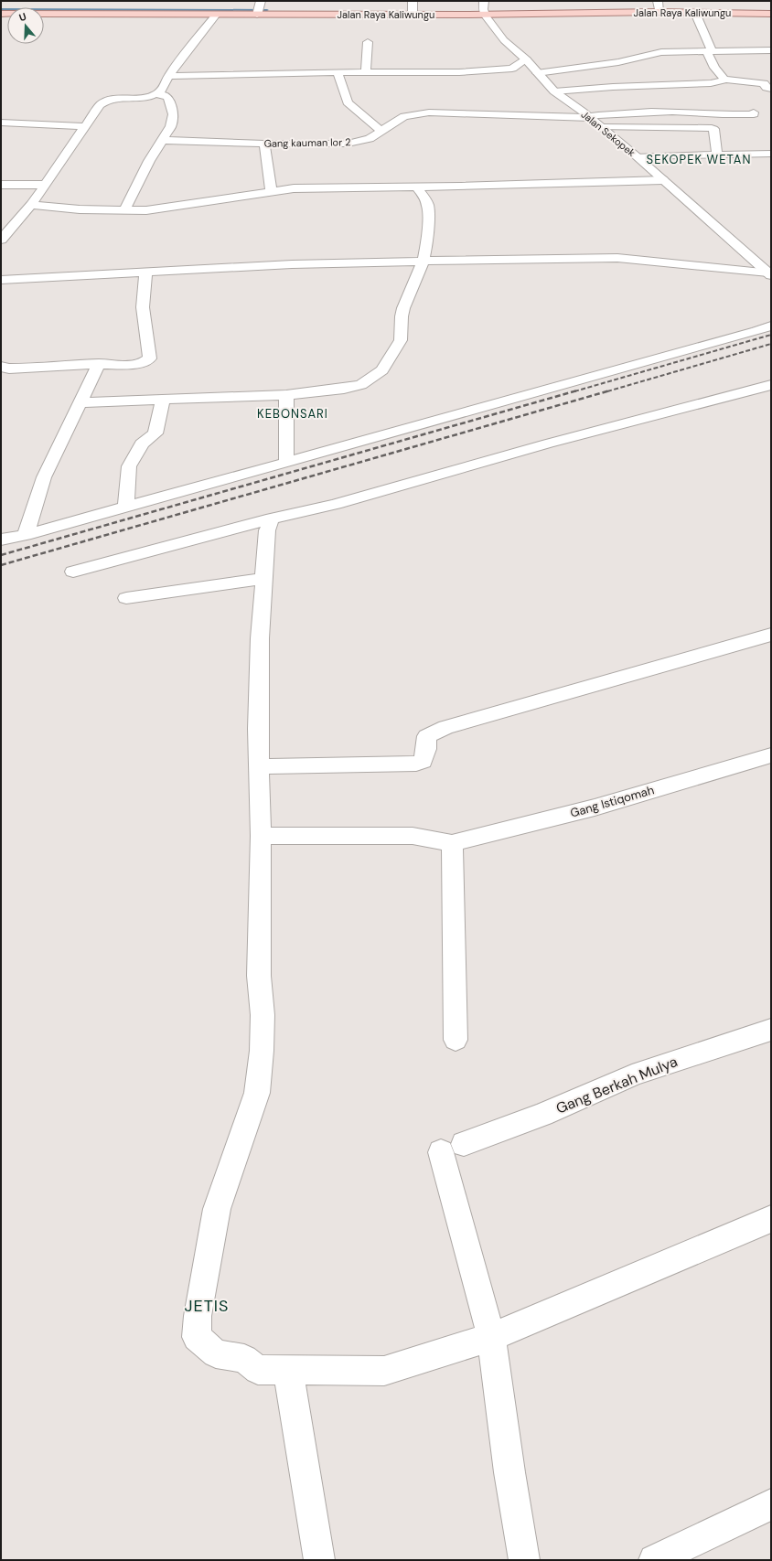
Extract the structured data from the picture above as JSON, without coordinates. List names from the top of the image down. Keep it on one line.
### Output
{"streets":{"main road":["Jalan Raya Kaliwungu"],"street":["Jalan Sekopek","Gang kauman lor 2","Gang Istiqomah","Gang Berkah Mulya"]},"crossings":[["Jalan Raya Kaliwungu","Jalan Sekopek"],["Jalan Sekopek","Gang kauman lor 2"]],"districts":["SEKOPEK WETAN","KEBONSARI","JETIS"],"north":"top"}
